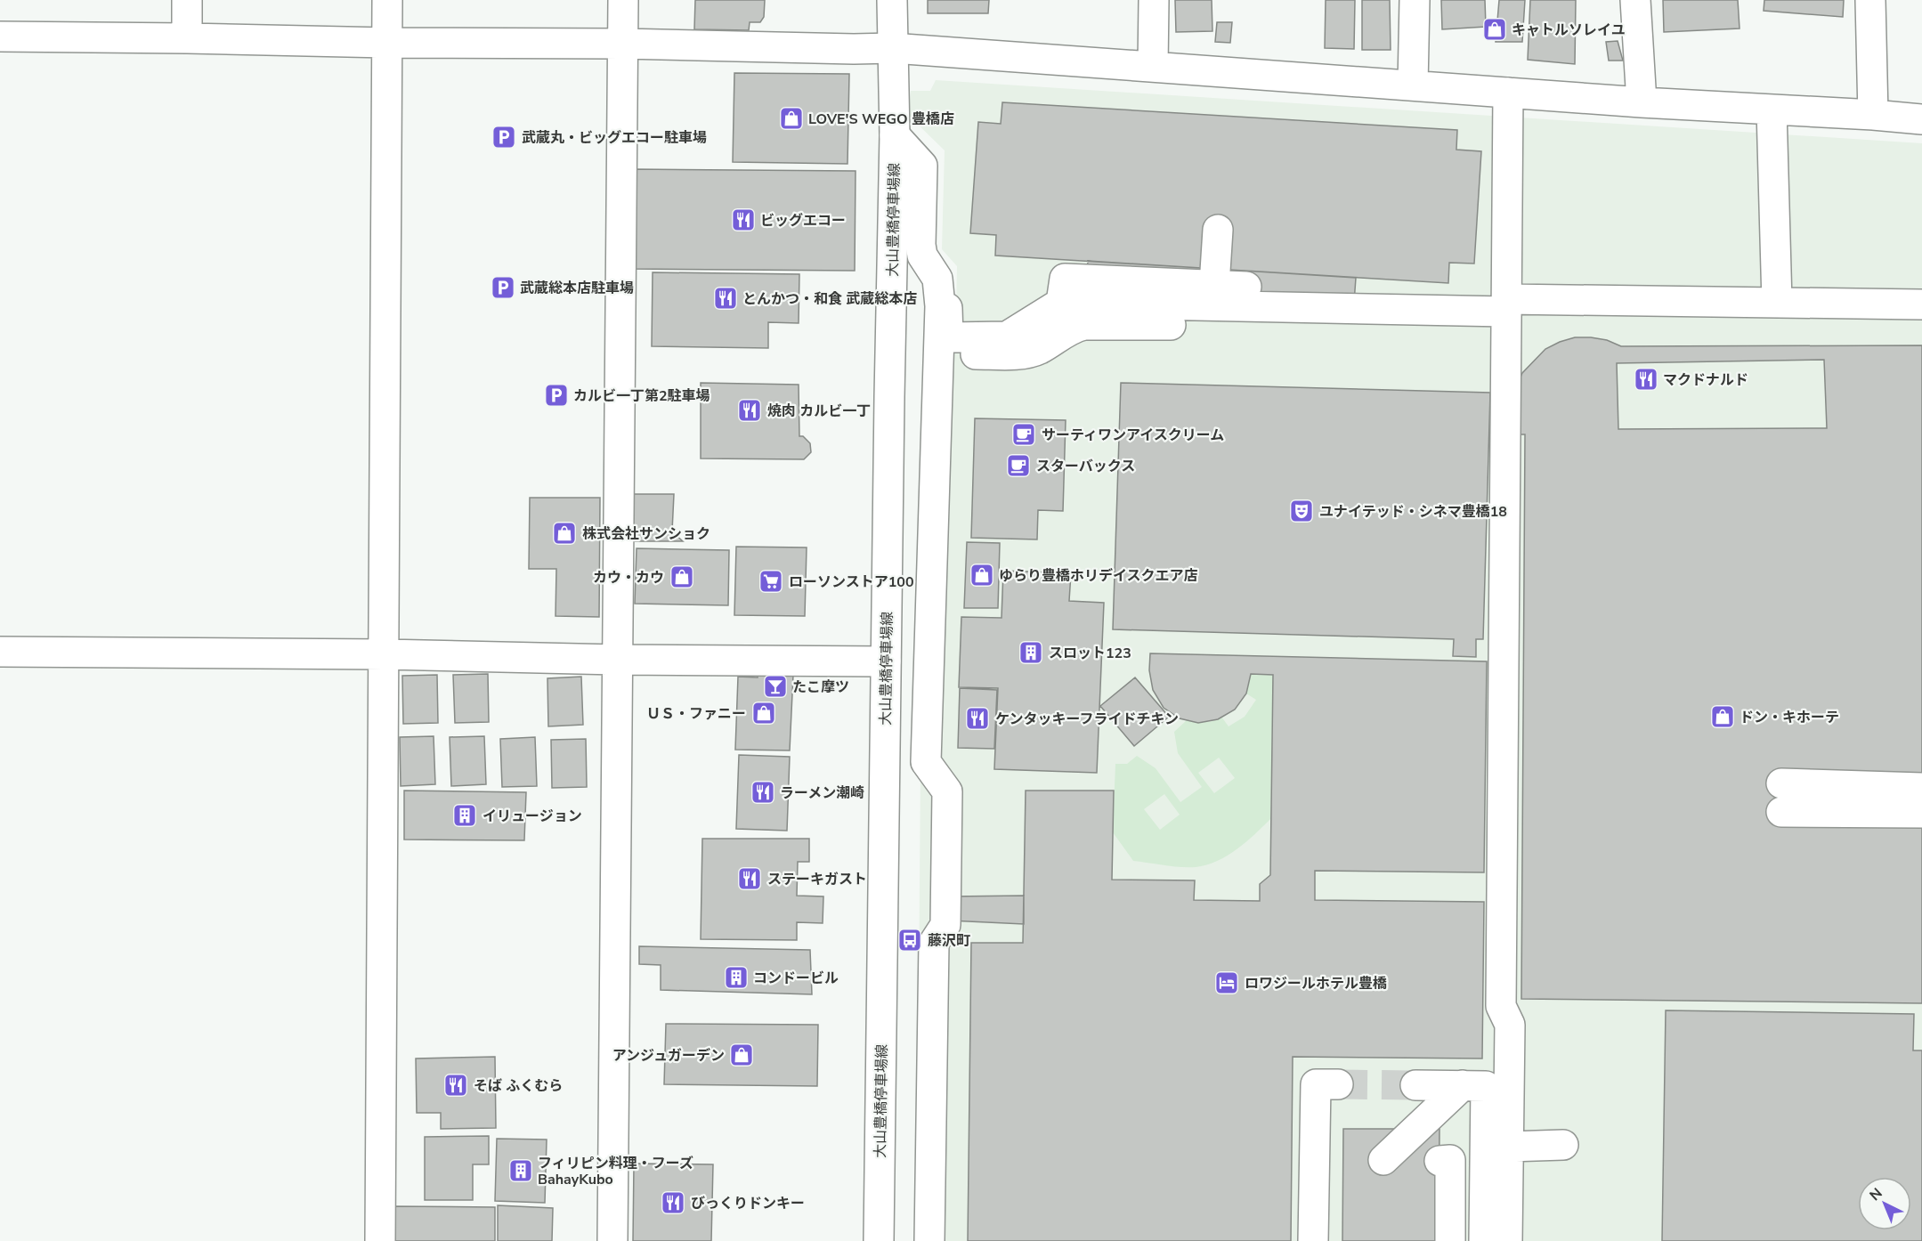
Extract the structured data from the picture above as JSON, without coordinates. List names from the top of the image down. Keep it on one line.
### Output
{"streets":{"street":["大山豊橋停車場線"]},"places":{"shop":["キャトルソレイユ","LOVE'S WEGO 豊橋店","株式会社サンショク","ゆらり豊橋ホリデイスクエア店","カウ・カウ","ＵＳ・ファニー","ドン・キホーテ","アンジュガーデン"],"parking":["武蔵丸・ビッグエコー駐車場","武蔵総本店駐車場","カルビ一丁第2駐車場"],"restaurant":["ビッグエコー","とんかつ・和食 武蔵総本店","マクドナルド","焼肉 カルビ一丁","ケンタッキーフライドチキン","ラーメン潮崎","ステーキガスト","そば ふくむら","びっくりドンキー"],"cafe":["サーティワンアイスクリーム","スターバックス"],"theatre":["ユナイテッド・シネマ豊橋18"],"supermarket":["ローソンストア100"],"building":["スロット123","イリュージョン","コンドービル","フィリピン料理・フーズ BahayKubo"],"bar":["たこ摩ツ"],"bus stop":["藤沢町"],"hotel":["ロワジールホテル豊橋"]},"north":"top left"}
